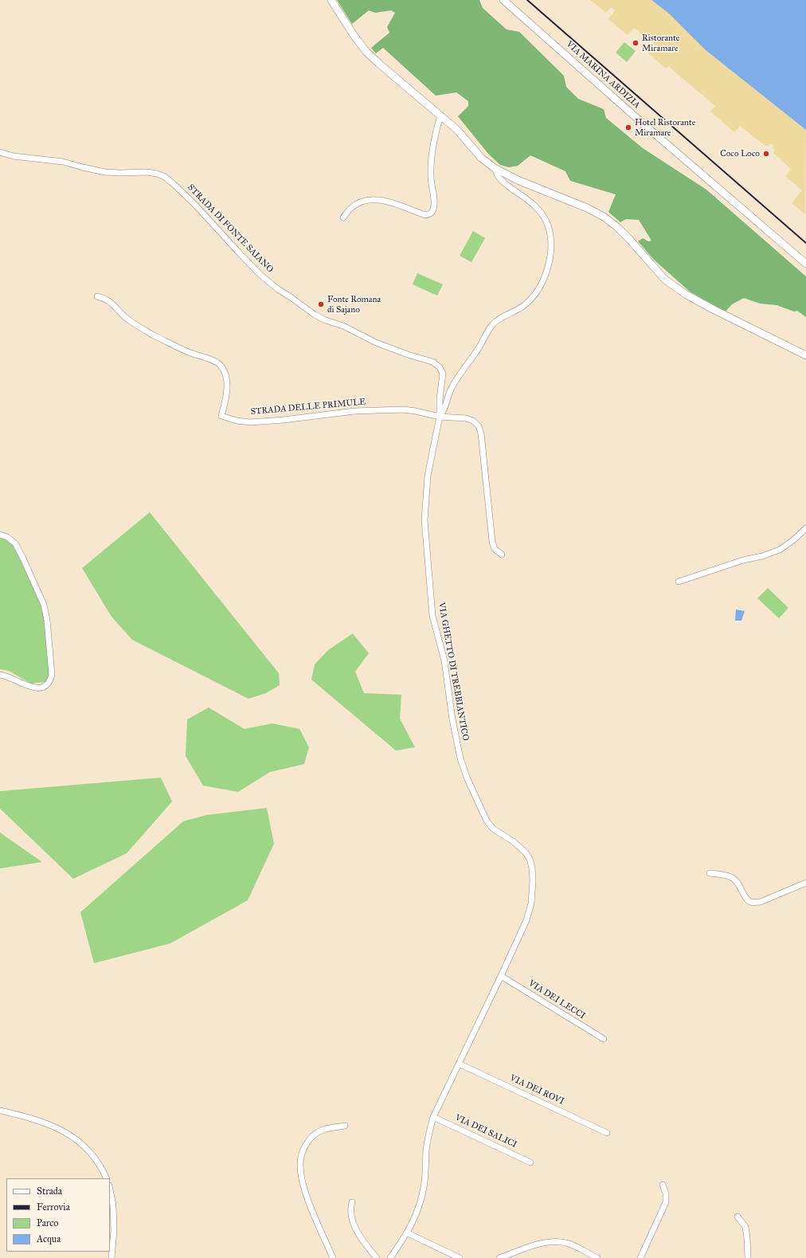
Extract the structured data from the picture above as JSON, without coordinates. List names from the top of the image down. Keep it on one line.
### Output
{"streets":{"main road":["VIA MARINA ARDIZIA"],"street":["STRADA DI FONTE SAIANO","STRADA DELLE PRIMULE","VIA GHETTO DI TREBBIANTICO","VIA DEI LECCI","VIA DEI ROVI","VIA DEI SALICI"]},"crossings":[["STRADA DI FONTE SAIANO","STRADA DELLE PRIMULE"],["STRADA DI FONTE SAIANO","VIA GHETTO DI TREBBIANTICO"],["STRADA DELLE PRIMULE","VIA GHETTO DI TREBBIANTICO"],["VIA GHETTO DI TREBBIANTICO","VIA DEI LECCI"],["VIA GHETTO DI TREBBIANTICO","VIA DEI ROVI"],["VIA GHETTO DI TREBBIANTICO","VIA DEI SALICI"]],"places":["Ristorante Miramare","Hotel Ristorante Miramare","Coco Loco","Fonte Romana di Sajano"],"legend":["Strada","Ferrovia","Parco","Acqua"]}
